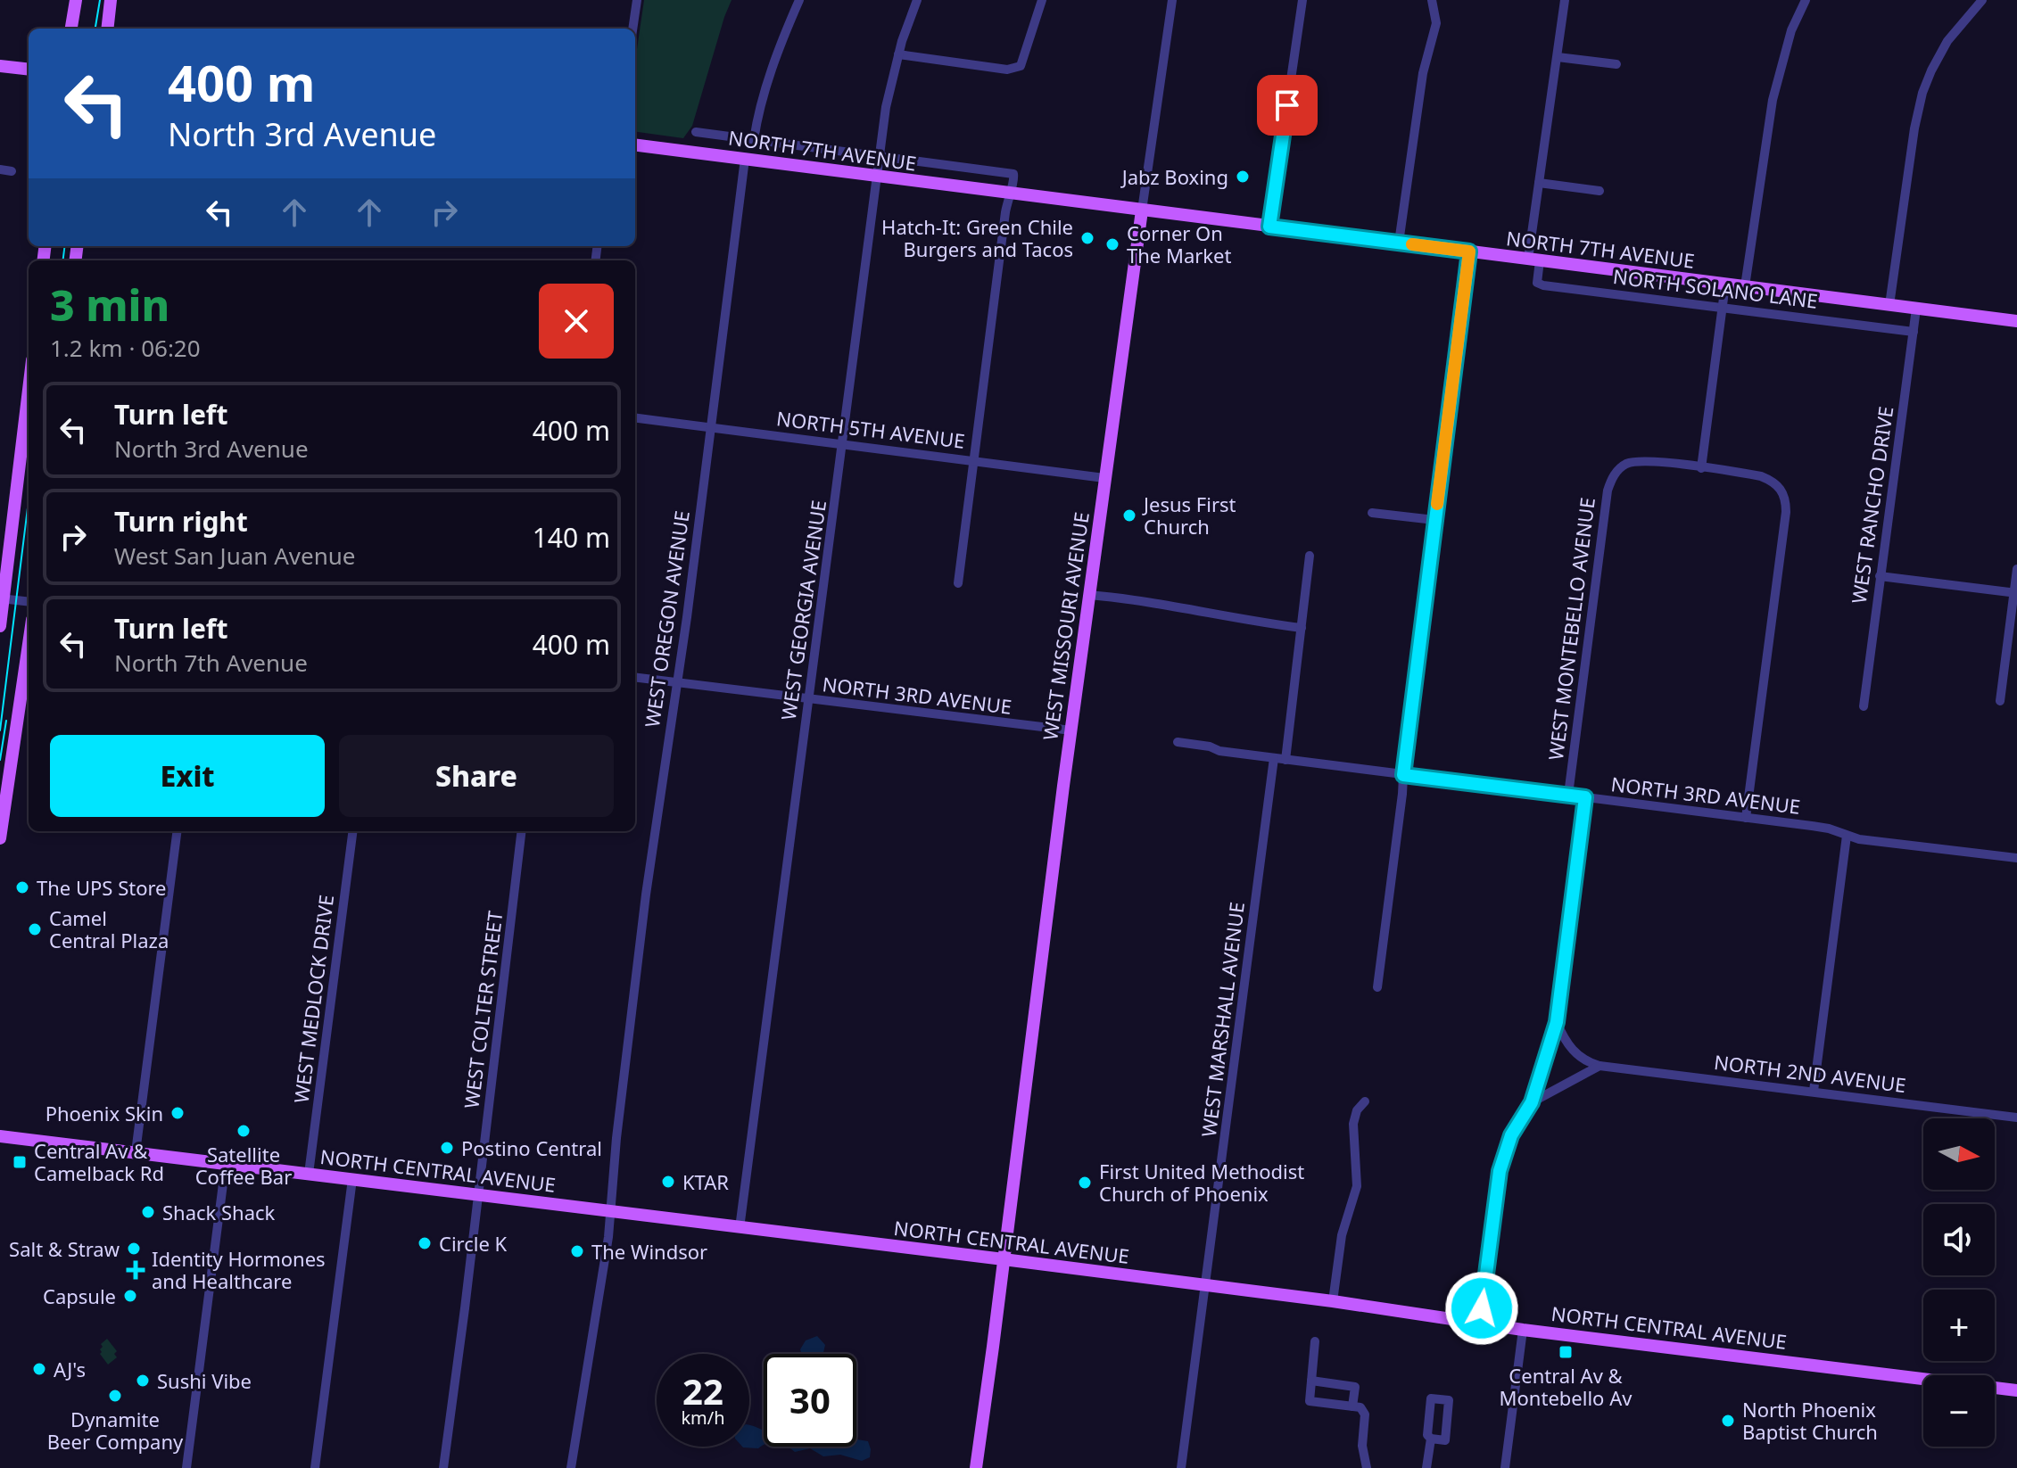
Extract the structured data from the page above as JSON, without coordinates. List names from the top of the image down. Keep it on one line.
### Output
{"streets":{"main road":["NORTH 7TH AVENUE","WEST MISSOURI AVENUE","NORTH CENTRAL AVENUE"],"street":["NORTH SOLANO LANE","NORTH 5TH AVENUE","WEST RANCHO DRIVE","WEST GEORGIA AVENUE","WEST OREGON AVENUE","WEST MONTEBELLO AVENUE","NORTH 3RD AVENUE","WEST MEDLOCK DRIVE","WEST COLTER STREET","WEST MARSHALL AVENUE","NORTH 2ND AVENUE"]},"crossings":[["NORTH 7TH AVENUE","NORTH SOLANO LANE"],["NORTH 7TH AVENUE","WEST RANCHO DRIVE"],["NORTH 7TH AVENUE","WEST GEORGIA AVENUE"],["NORTH 7TH AVENUE","WEST OREGON AVENUE"],["NORTH 7TH AVENUE","WEST MISSOURI AVENUE"],["NORTH SOLANO LANE","WEST RANCHO DRIVE"],["NORTH 5TH AVENUE","WEST GEORGIA AVENUE"],["NORTH 5TH AVENUE","WEST OREGON AVENUE"],["NORTH 5TH AVENUE","WEST MISSOURI AVENUE"],["WEST GEORGIA AVENUE","NORTH 3RD AVENUE"],["WEST GEORGIA AVENUE","NORTH CENTRAL AVENUE"],["WEST OREGON AVENUE","NORTH 3RD AVENUE"],["WEST OREGON AVENUE","NORTH CENTRAL AVENUE"],["WEST MISSOURI AVENUE","NORTH 3RD AVENUE"],["WEST MISSOURI AVENUE","NORTH CENTRAL AVENUE"],["WEST MONTEBELLO AVENUE","NORTH 3RD AVENUE"],["NORTH 3RD AVENUE","WEST MARSHALL AVENUE"],["WEST MEDLOCK DRIVE","NORTH CENTRAL AVENUE"],["WEST COLTER STREET","NORTH CENTRAL AVENUE"],["WEST MARSHALL AVENUE","NORTH CENTRAL AVENUE"]],"places":{"other":["Jabz Boxing","Hatch-It: Green Chile Burgers and Tacos","Corner On The Market","Jesus First Church","The UPS Store","Camel Central Plaza","Phoenix Skin","Satellite Coffee Bar","Postino Central","KTAR","First United Methodist Church of Phoenix","Shack Shack","Circle K","Salt & Straw","The Windsor","Capsule","AJ's","Sushi Vibe","Dynamite Beer Company","North Phoenix Baptist Church"],"transit":["Central Av & Camelback Rd","Central Av & Montebello Av"],"health":["Identity Hormones and Healthcare"]},"north":"right","page":{"turn":["400 m","North 3rd Avenue"],"heading":["3 min","1.2 km · 06:20"],"list":[{"name":"Turn left","note":"North 3rd Avenue","value":"400 m"},{"name":"Turn right","note":"West San Juan Avenue","value":"140 m"},{"name":"Turn left","note":"North 7th Avenue","value":"400 m"}],"buttons":["Exit","Share"],"map_buttons":["+","−"],"speed":"22 km/h","limit":"30"}}
